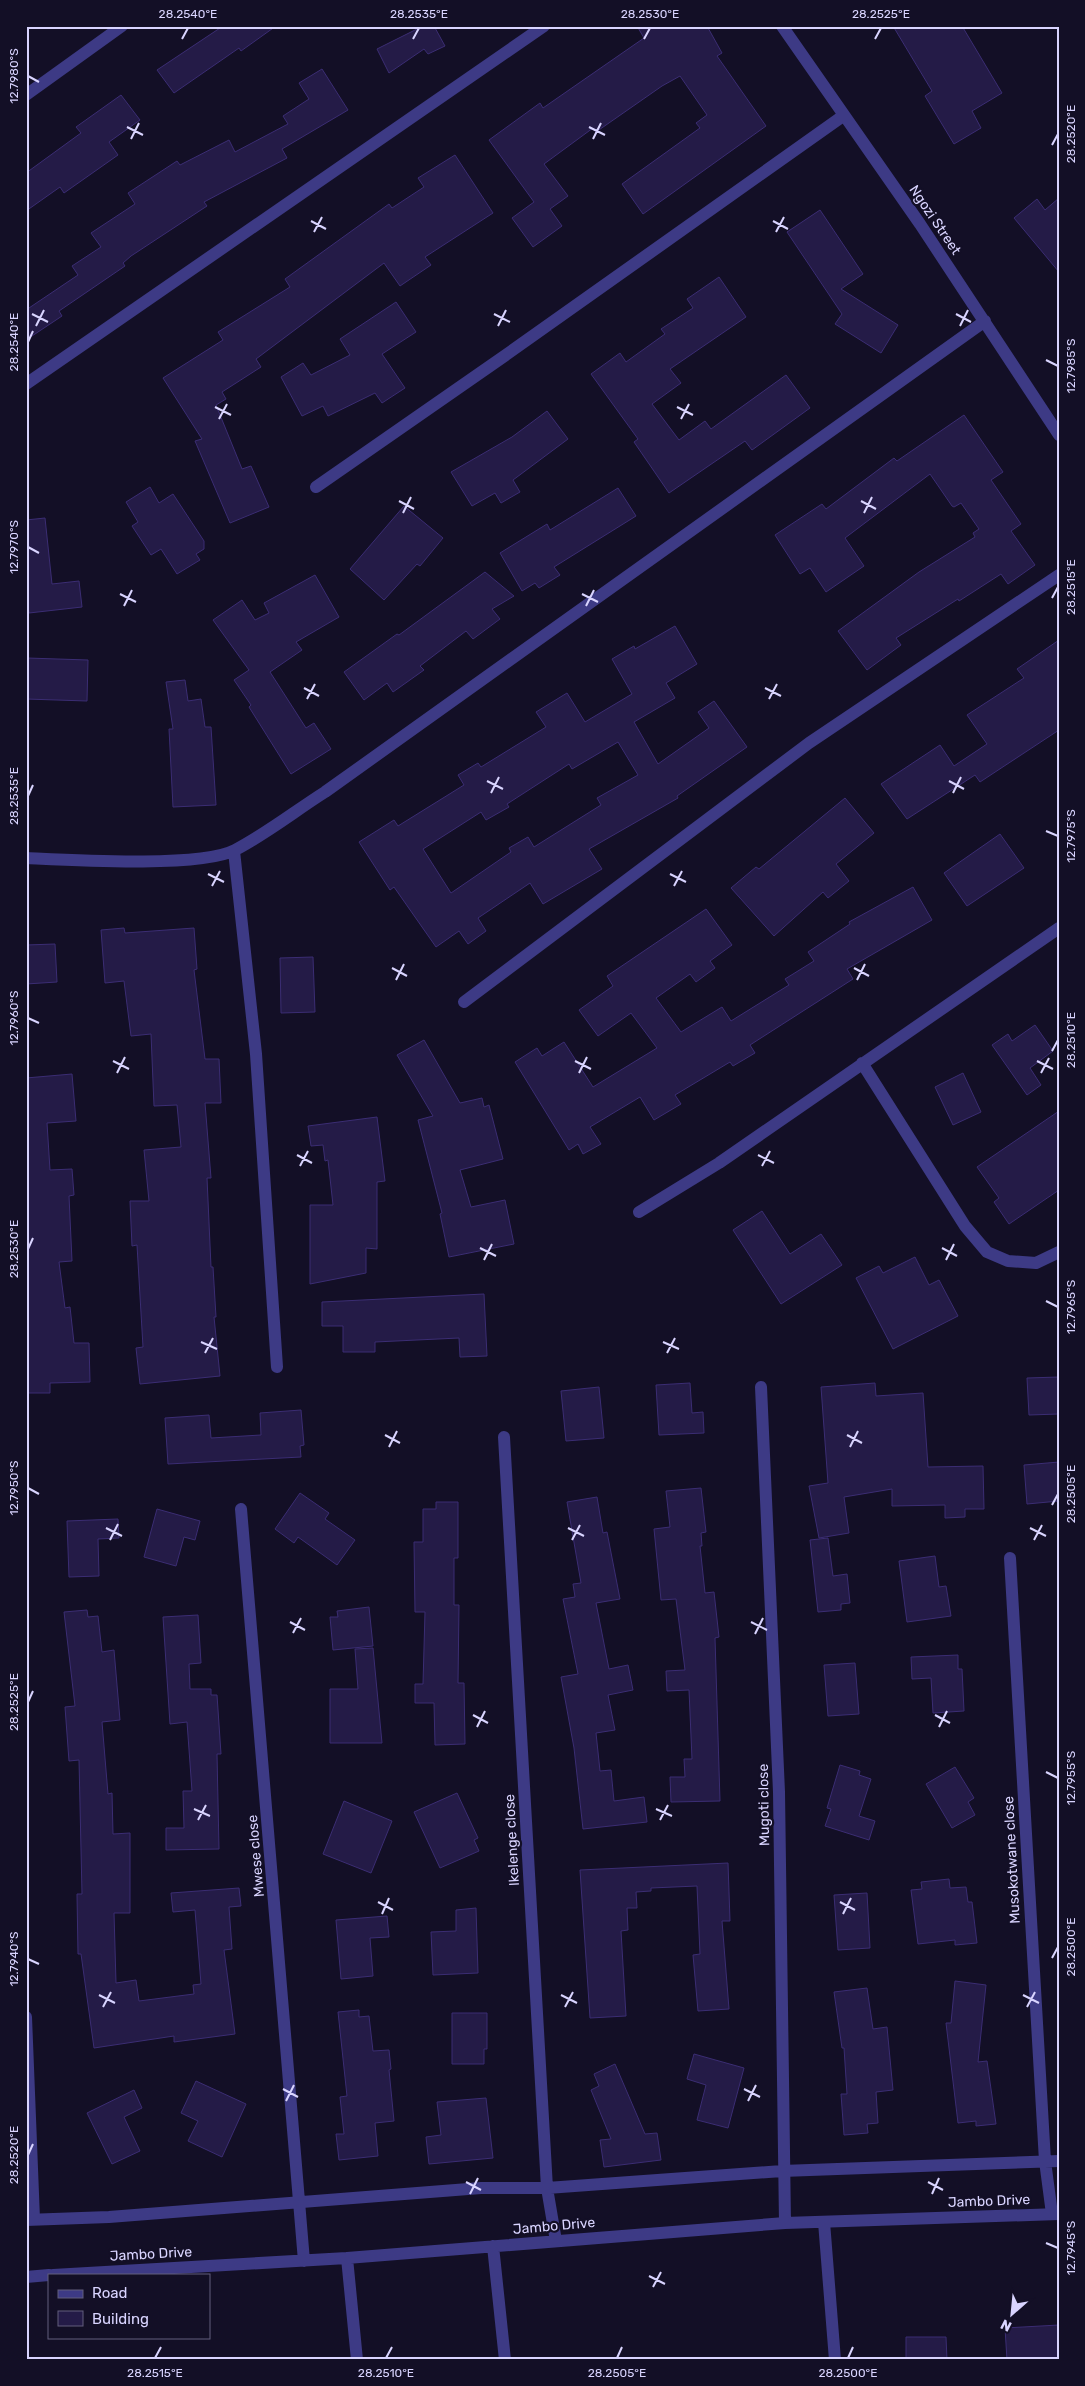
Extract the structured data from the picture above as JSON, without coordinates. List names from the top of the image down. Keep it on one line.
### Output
{"streets":{"street":["Ngozi Street","Mugoti close","Ikelenge close","Mwese close","Musokotwane close","Jambo Drive"]},"crossings":[["Mugoti close","Jambo Drive"],["Ikelenge close","Jambo Drive"],["Mwese close","Jambo Drive"],["Musokotwane close","Jambo Drive"]],"legend":["Road","Building"],"north":"bottom left","coordinates":["28.2540°E","28.2535°E","28.2530°E","28.2525°E","12.7980°S","28.2520°E","12.7985°S","12.7970°S","28.2515°E","12.7975°S","12.7960°S","28.2510°E","12.7965°S","12.7950°S","28.2505°E","12.7955°S","28.2500°E","12.7940°S","12.7945°S"]}
